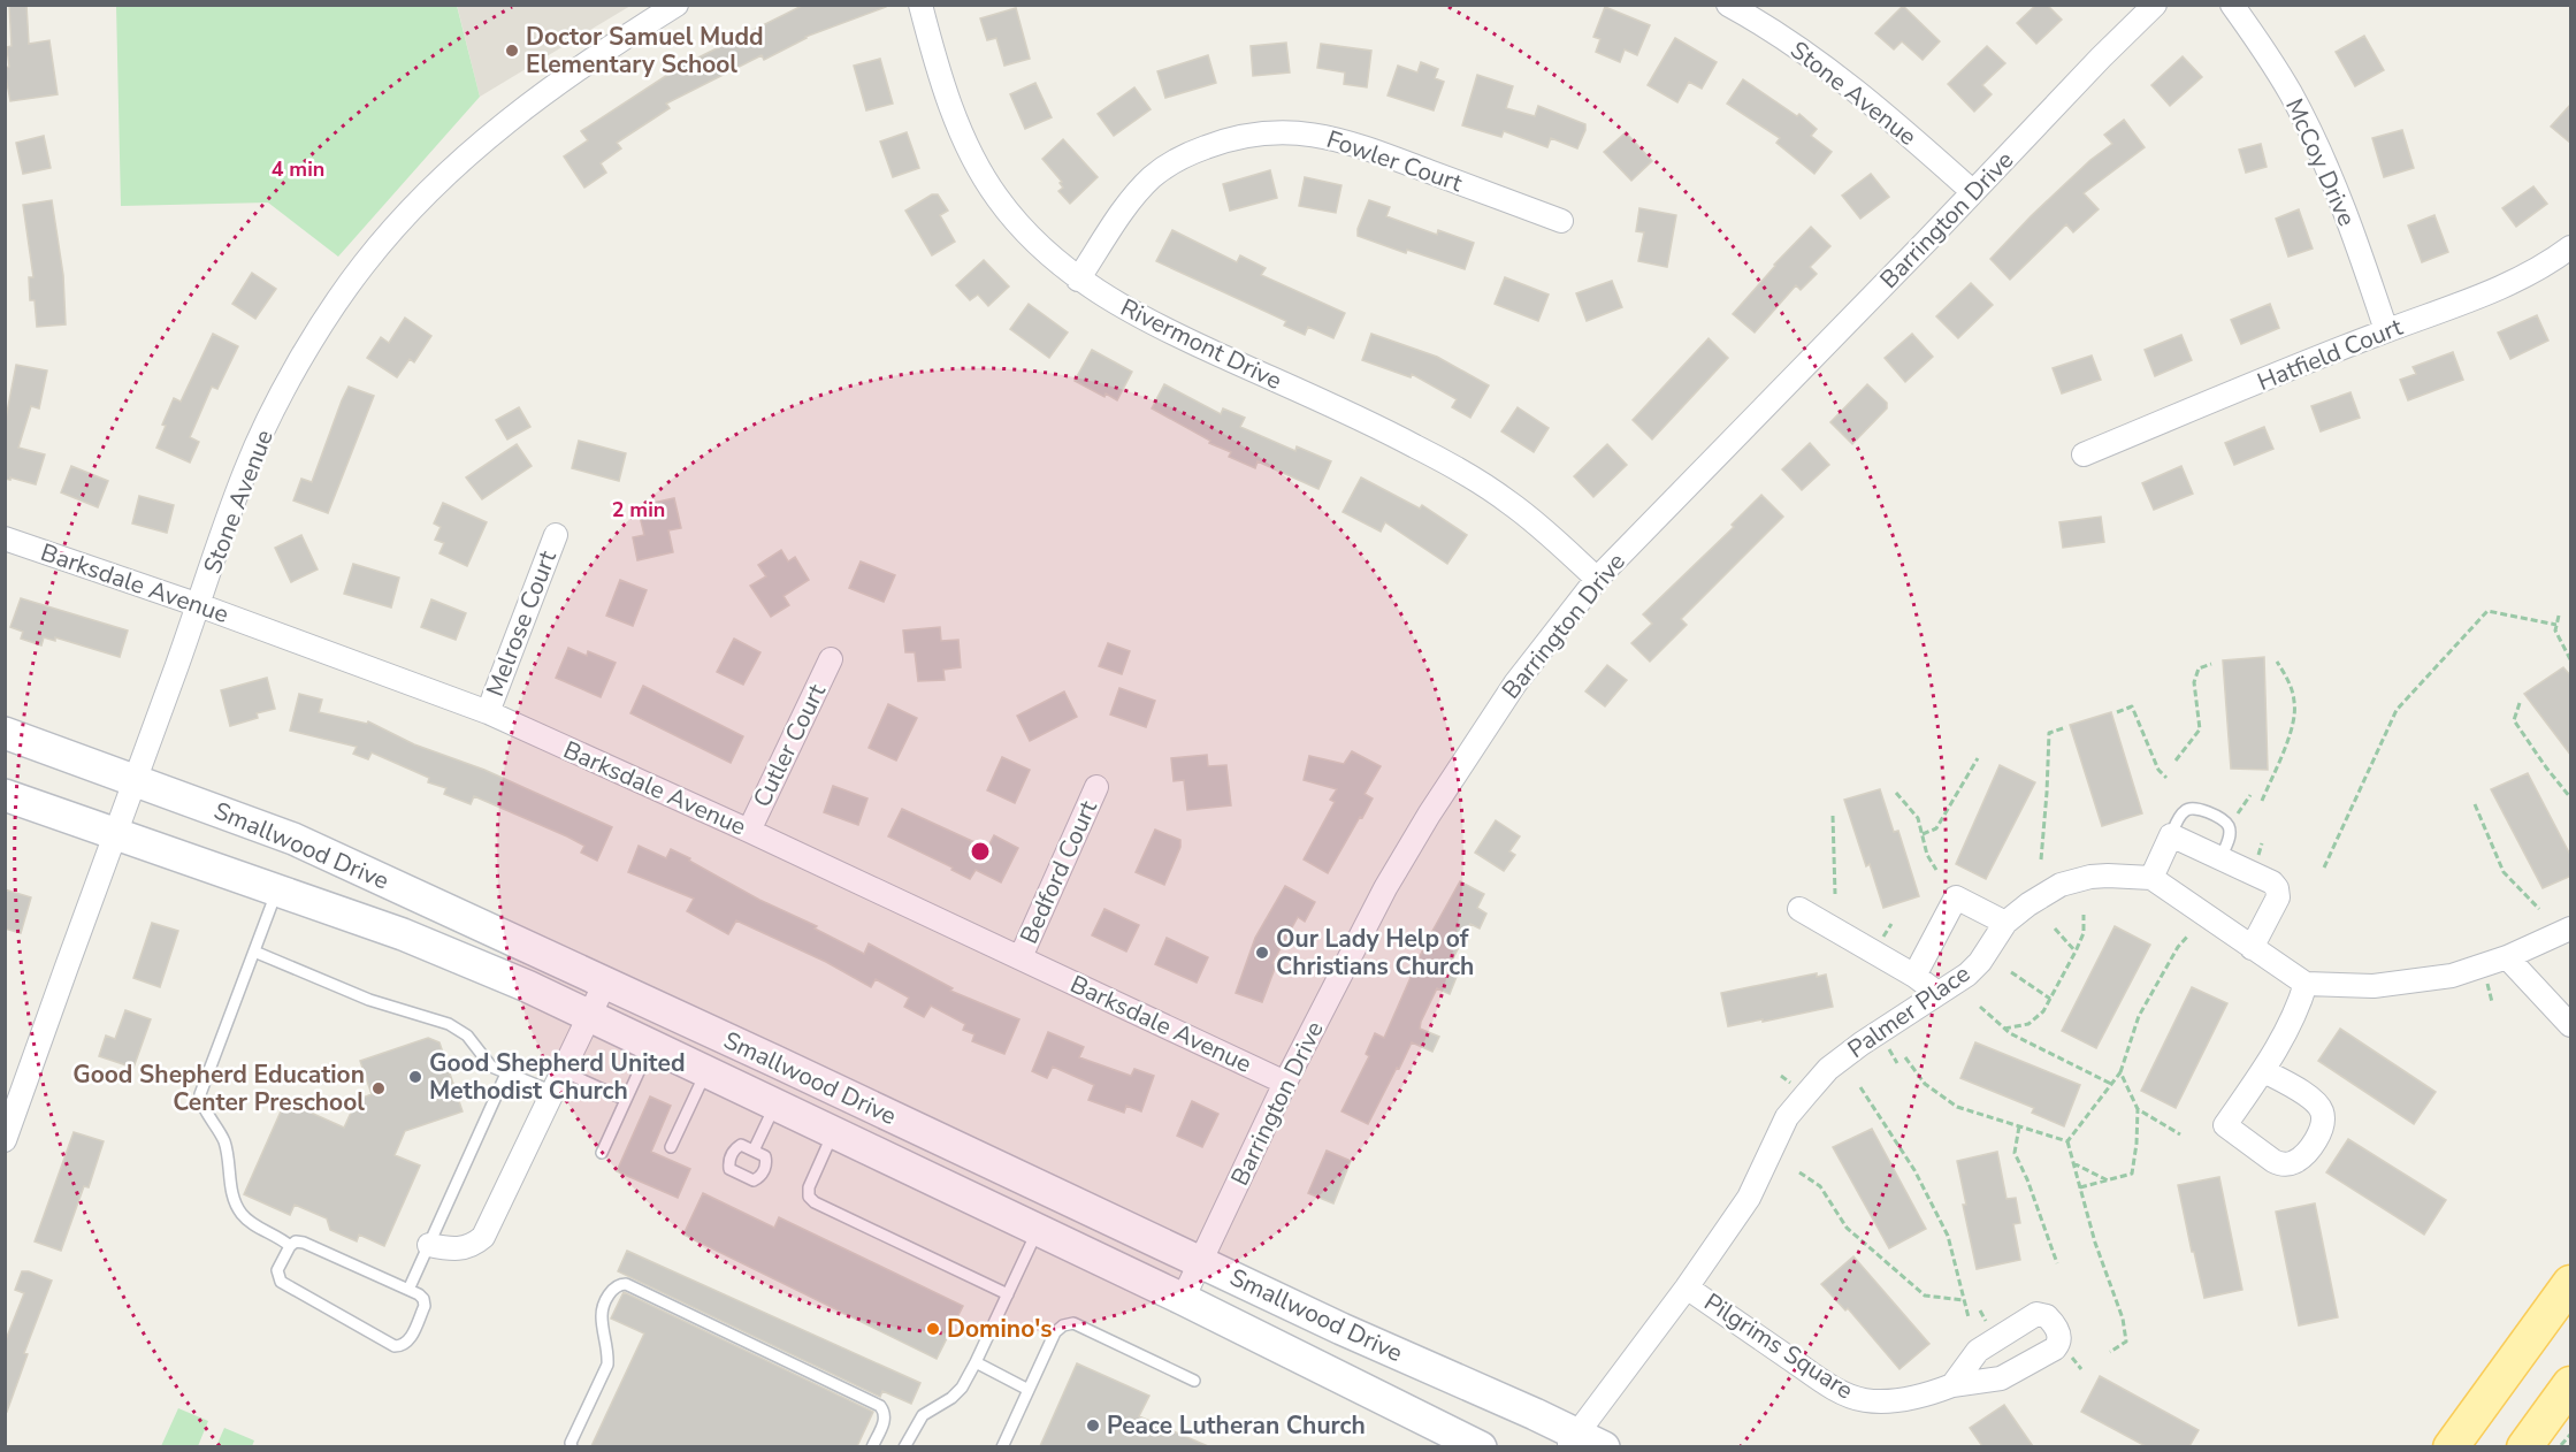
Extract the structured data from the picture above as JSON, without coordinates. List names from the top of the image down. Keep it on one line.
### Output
{"streets":{"main road":["Smallwood Drive"],"street":["Stone Avenue","Fowler Court","McCoy Drive","Barrington Drive","Rivermont Drive","Hatfield Court","Barksdale Avenue","Melrose Court","Cutler Court","Bedford Court","Palmer Place","Pilgrims Square"]},"crossings":[["Stone Avenue","Barrington Drive"],["Stone Avenue","Barksdale Avenue"],["Stone Avenue","Smallwood Drive"],["Fowler Court","Rivermont Drive"],["McCoy Drive","Hatfield Court"],["Barrington Drive","Rivermont Drive"],["Barrington Drive","Barksdale Avenue"],["Barrington Drive","Smallwood Drive"],["Barksdale Avenue","Melrose Court"],["Barksdale Avenue","Cutler Court"],["Barksdale Avenue","Bedford Court"],["Smallwood Drive","Palmer Place"],["Palmer Place","Pilgrims Square"]],"places":["Doctor Samuel Mudd Elementary School","Our Lady Help of Christians Church","Good Shepherd United Methodist Church","Good Shepherd Education Center Preschool","Domino's","Peace Lutheran Church"],"rings":["4 min","2 min"]}
